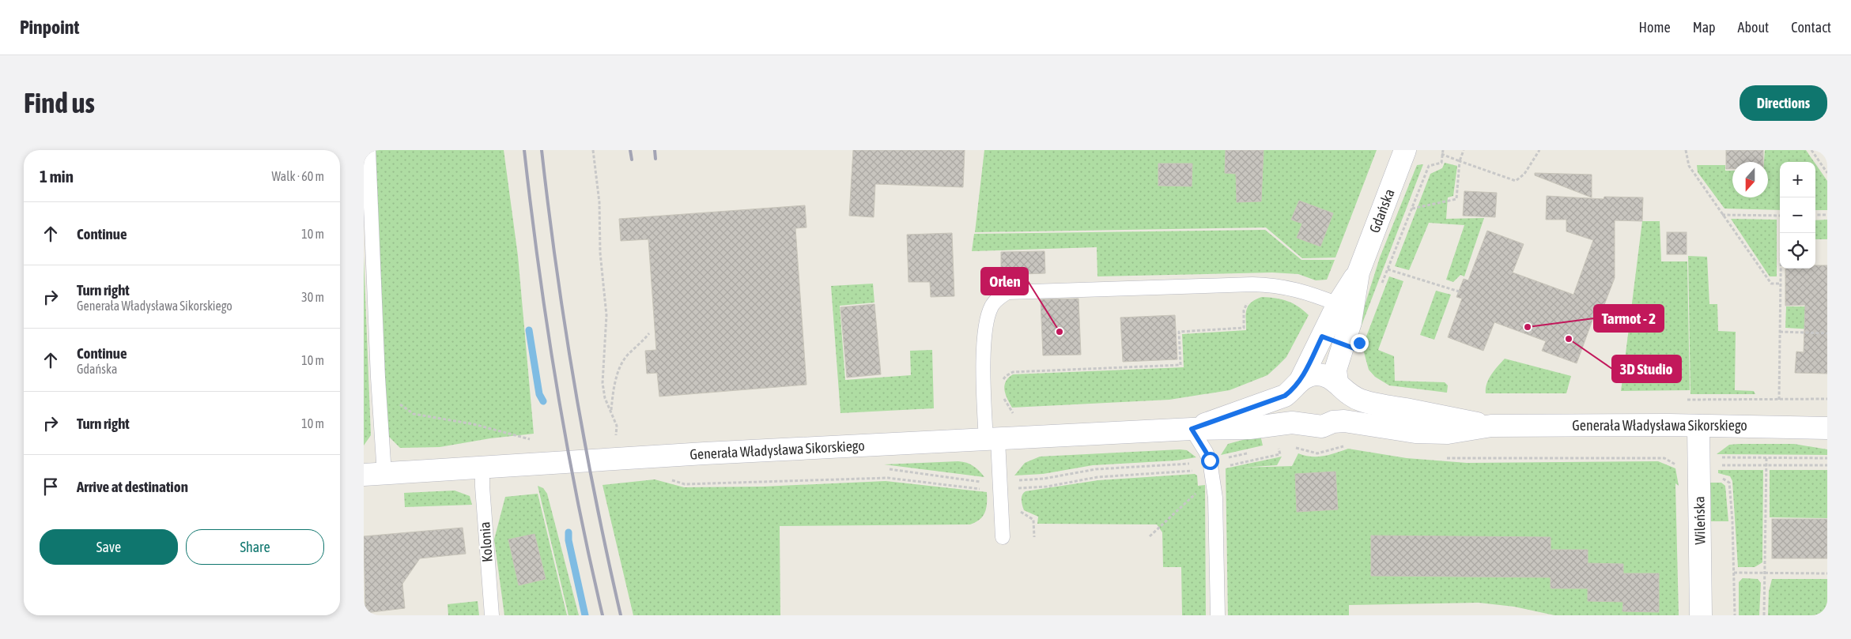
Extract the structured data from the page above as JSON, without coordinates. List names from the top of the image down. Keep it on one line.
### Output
{"streets":{"street":["Gdańska","Generała Władysława Sikorskiego","Wileńska"],"lane":["Kolonia"]},"crossings":[["Gdańska","Generała Władysława Sikorskiego"],["Generała Władysława Sikorskiego","Wileńska"],["Generała Władysława Sikorskiego","Kolonia"]],"places":["Tarmot - 2","Orlen","3D Studio"],"north":"bottom","page":{"header":"Pinpoint","nav":["Home","Map","About","Contact"],"buttons":["Directions",["Save","Share"]],"title":"Find us","heading":["1 min","Walk · 60 m"],"map_buttons":["+","−"],"list":[["Continue","10 m"],["Turn right","Generała Władysława Sikorskiego","30 m"],["Continue","Gdańska","10 m"],["Turn right","10 m"],"Arrive at destination"]}}
